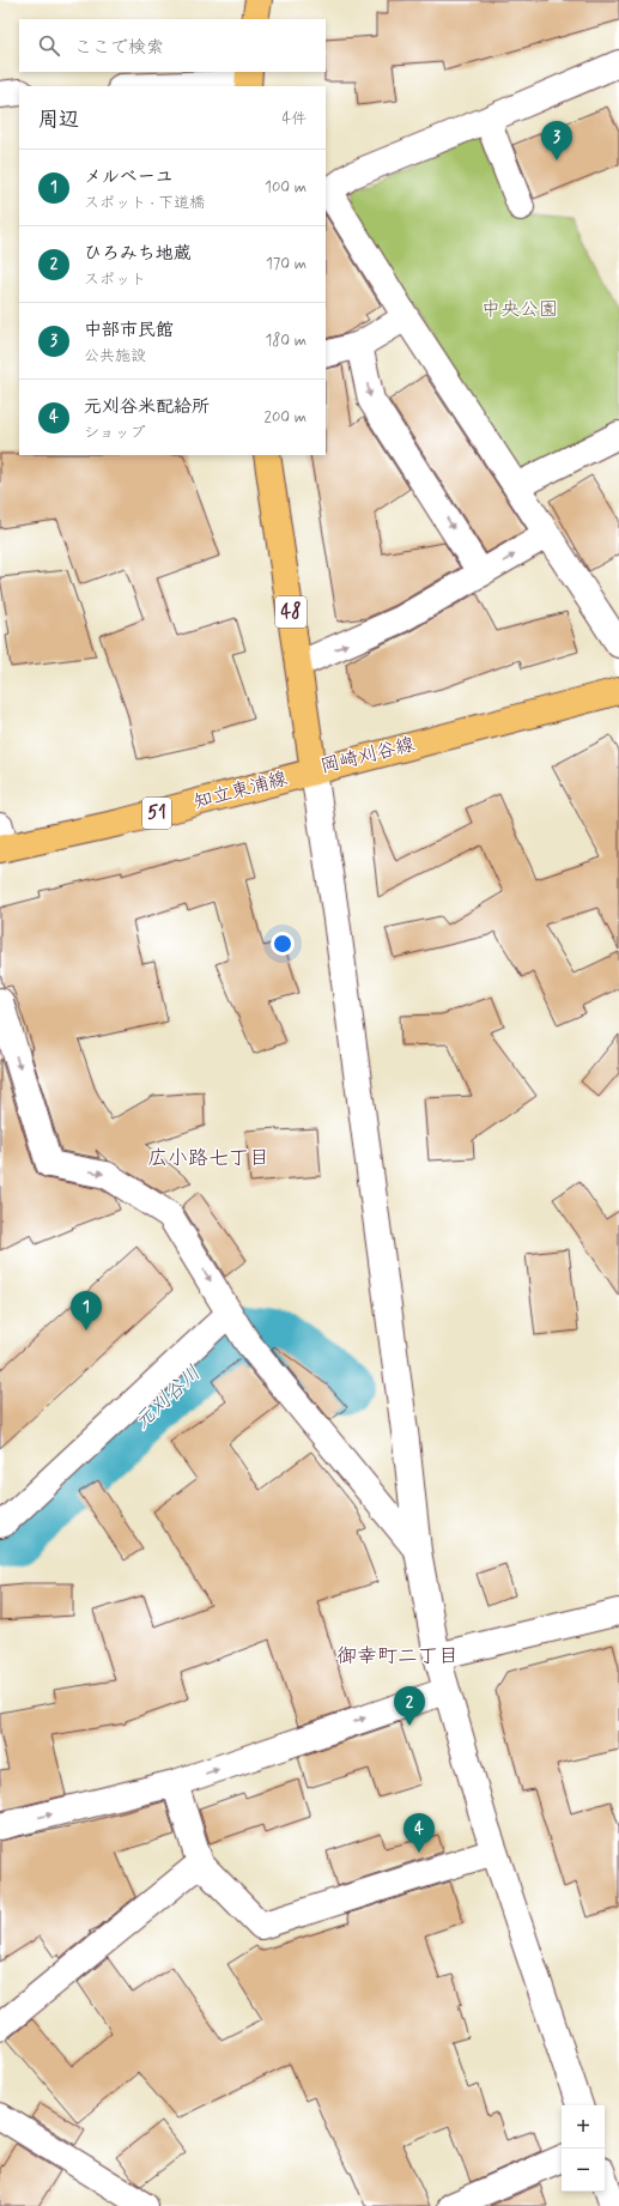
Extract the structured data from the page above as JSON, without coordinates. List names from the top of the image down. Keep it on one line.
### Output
{"streets":{"main road":["48","岡崎刈谷線","知立東浦線","51"]},"crossings":[["岡崎刈谷線","知立東浦線"]],"districts":["広小路七丁目","御幸町二丁目"],"water":["元刈谷川"],"parks":["中央公園"],"page":{"search":"ここで検索","heading":["周辺","4件"],"pins":["3","1","2","4"],"list":[{"mark":"1","name":"メルベーユ","note":"スポット · 下道橋","value":"100 m"},{"mark":"2","name":"ひろみち地蔵","note":"スポット","value":"170 m"},{"mark":"3","name":"中部市民館","note":"公共施設","value":"180 m"},{"mark":"4","name":"元刈谷米配給所","note":"ショップ","value":"200 m"}],"map_buttons":["+","−"]}}
